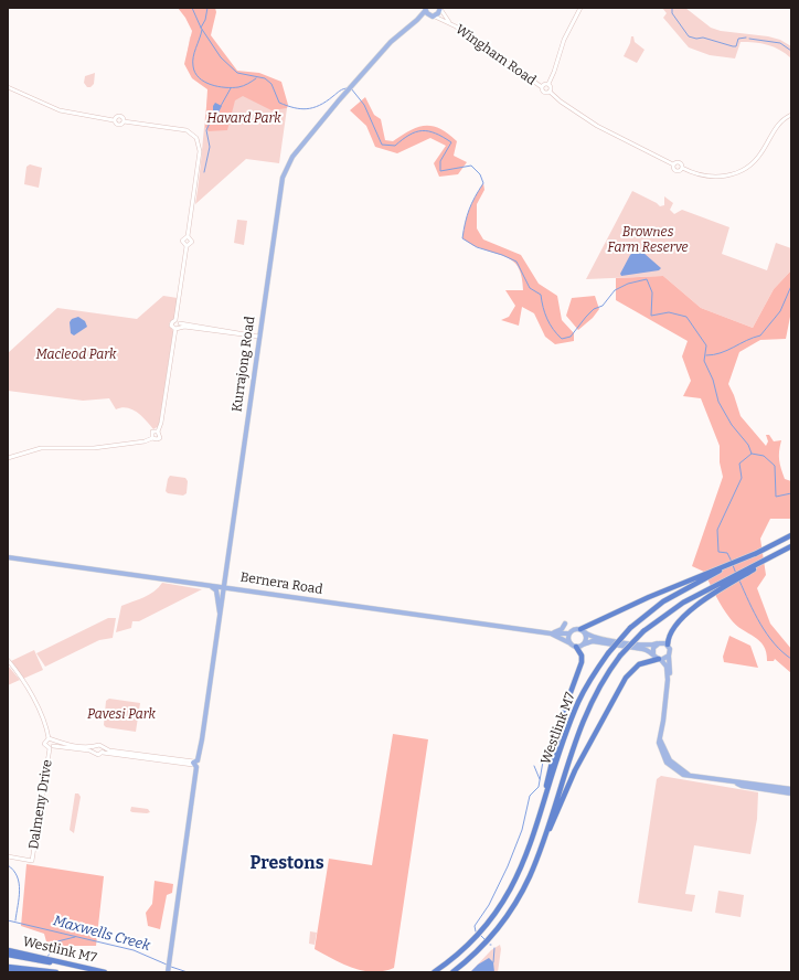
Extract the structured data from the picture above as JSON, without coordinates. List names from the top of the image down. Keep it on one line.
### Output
{"streets":{"highway":["Westlink M7"],"main road":["Kurrajong Road","Bernera Road"],"street":["Wingham Road","Dalmeny Drive"]},"crossings":[["Kurrajong Road","Bernera Road"]],"districts":["Prestons"],"water":["Maxwells Creek"],"parks":["Havard Park","Brownes Farm Reserve","Macleod Park","Pavesi Park"]}
